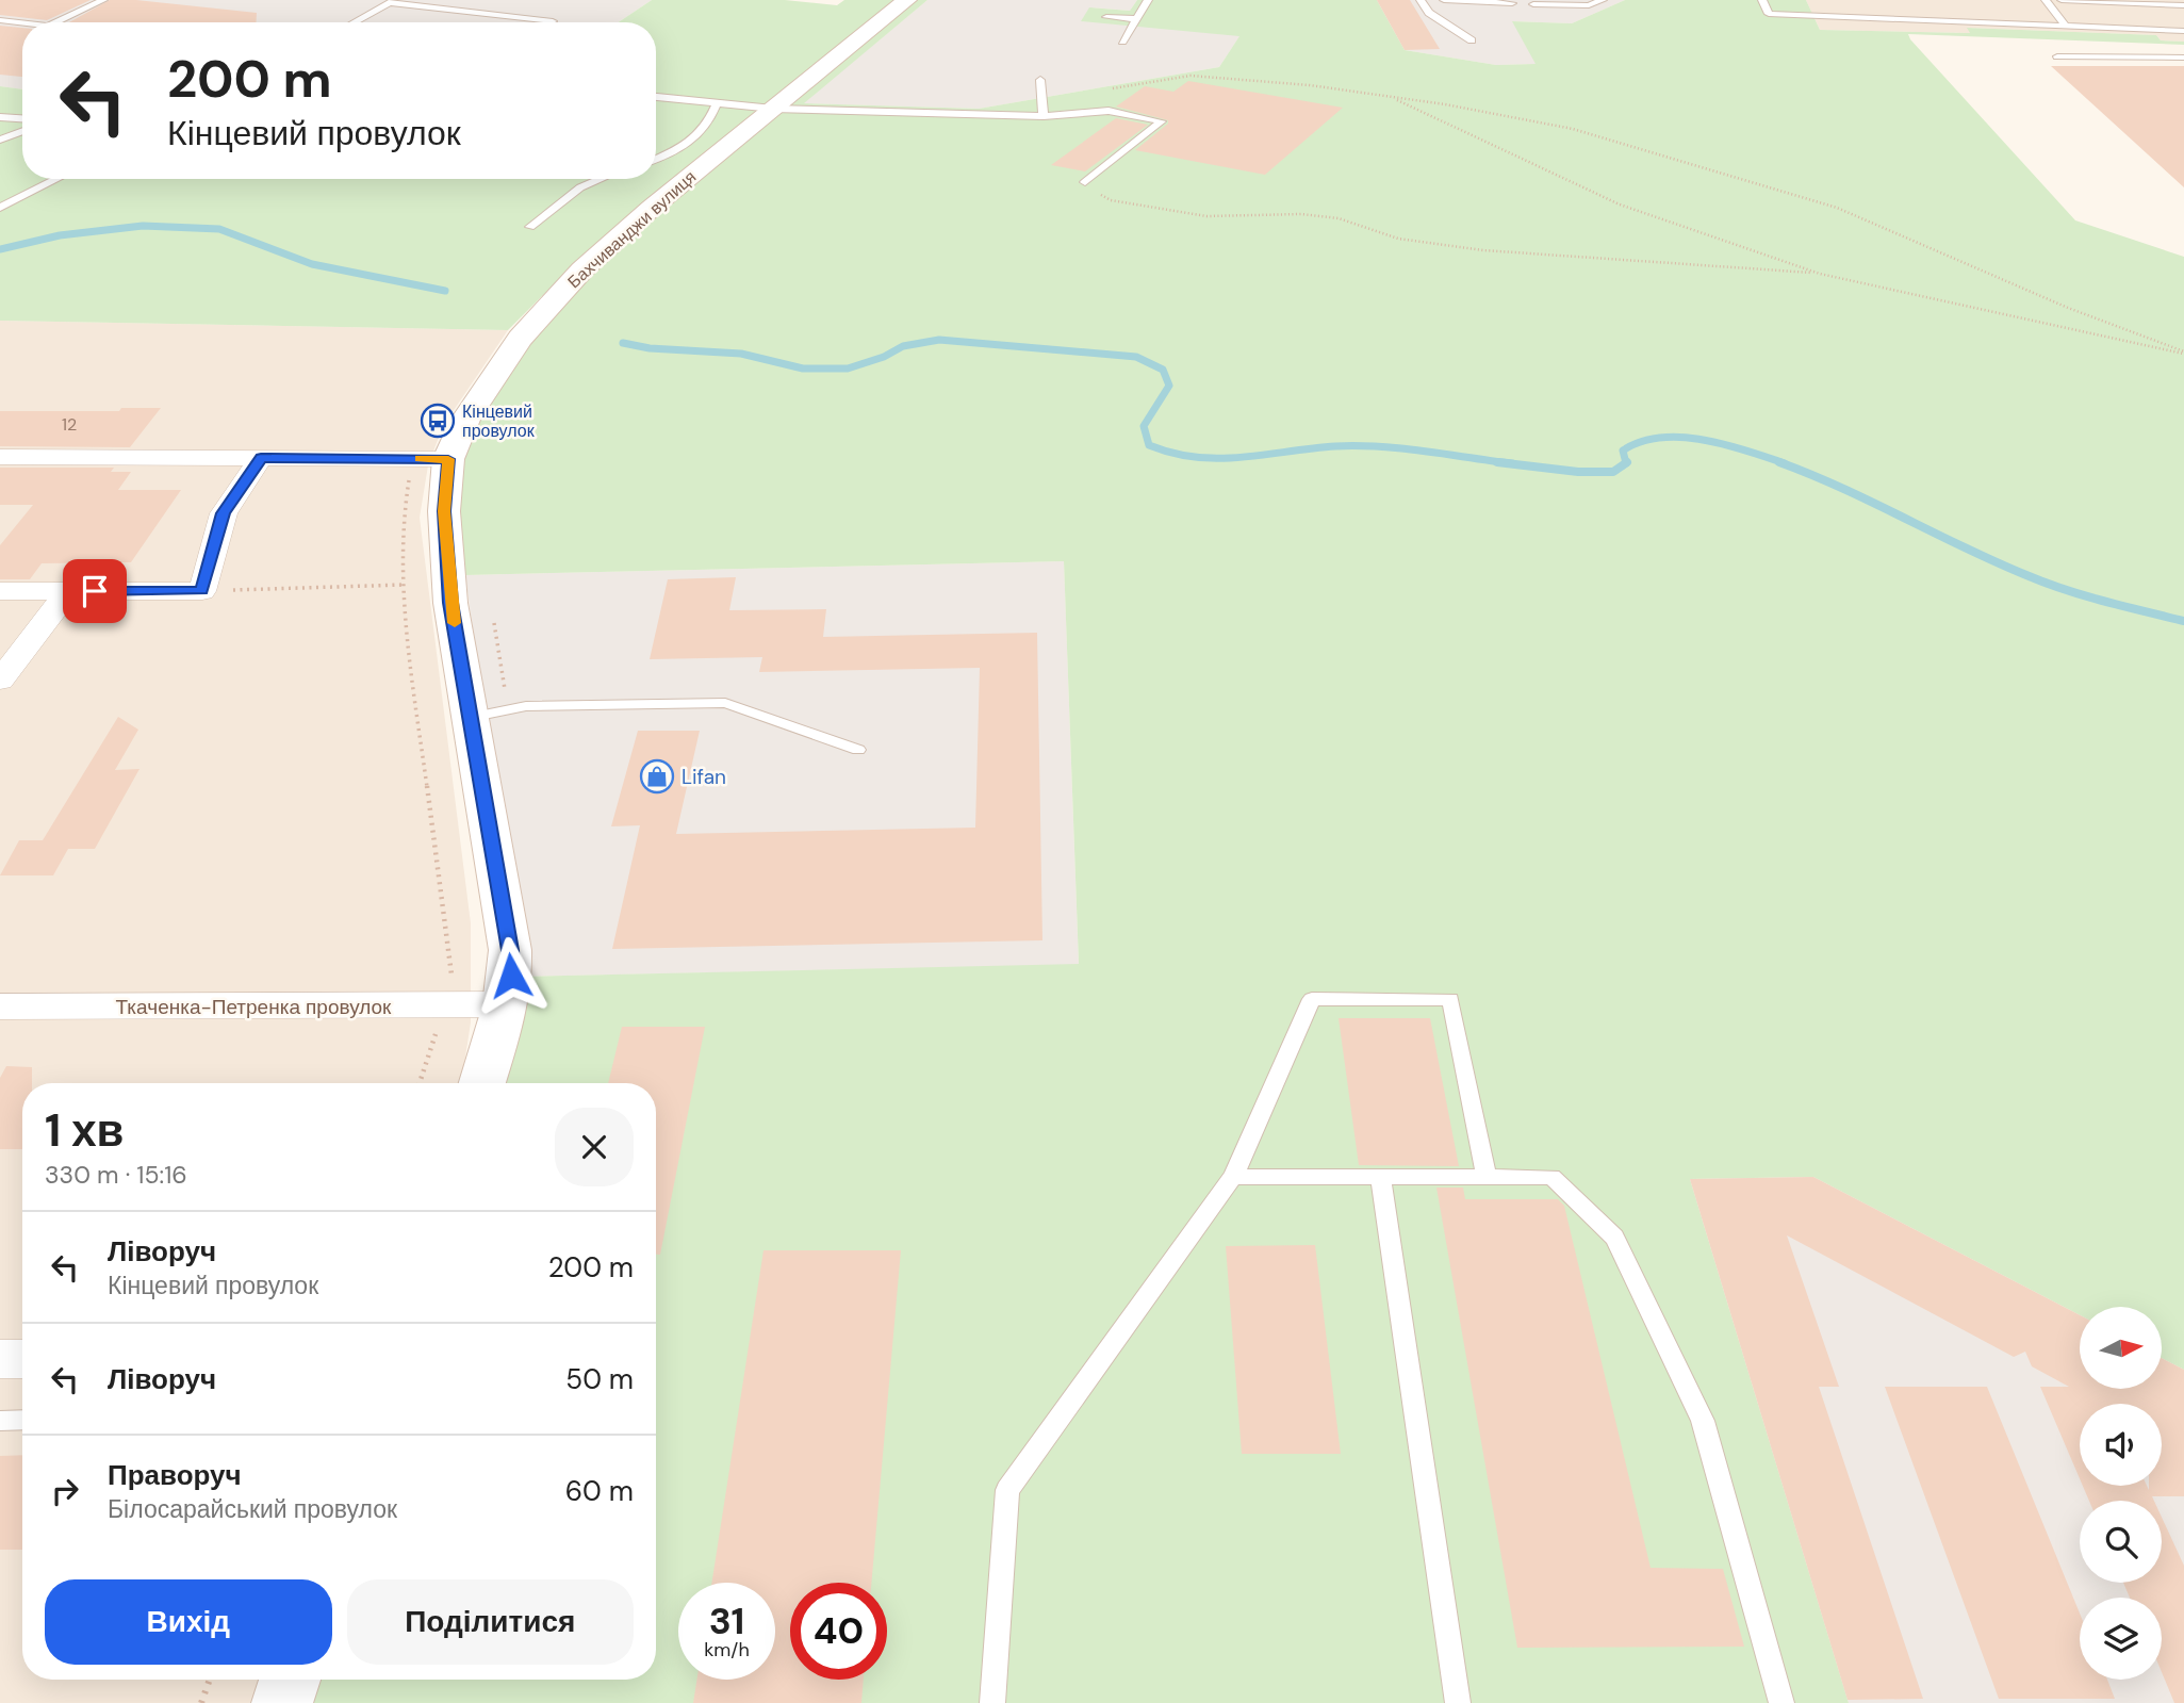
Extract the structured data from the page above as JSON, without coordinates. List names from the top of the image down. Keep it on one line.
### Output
{"streets":{"street":["Бахчиванджи вулиця","Ткаченка-Петренка провулок"]},"crossings":[["Бахчиванджи вулиця","Ткаченка-Петренка провулок"]],"places":{"bus stop":["Кінцевий провулок"],"shop":["Lifan"]},"house_numbers":["12"],"north":"right","page":{"turn":["200 m","Кінцевий провулок"],"heading":["1 хв","330 m · 15:16"],"list":[{"name":"Ліворуч","note":"Кінцевий провулок","value":"200 m"},{"name":"Ліворуч","value":"50 m"},{"name":"Праворуч","note":"Білосарайський провулок","value":"60 m"}],"buttons":["Вихід","Поділитися"],"speed":"31 km/h","limit":"40"}}
